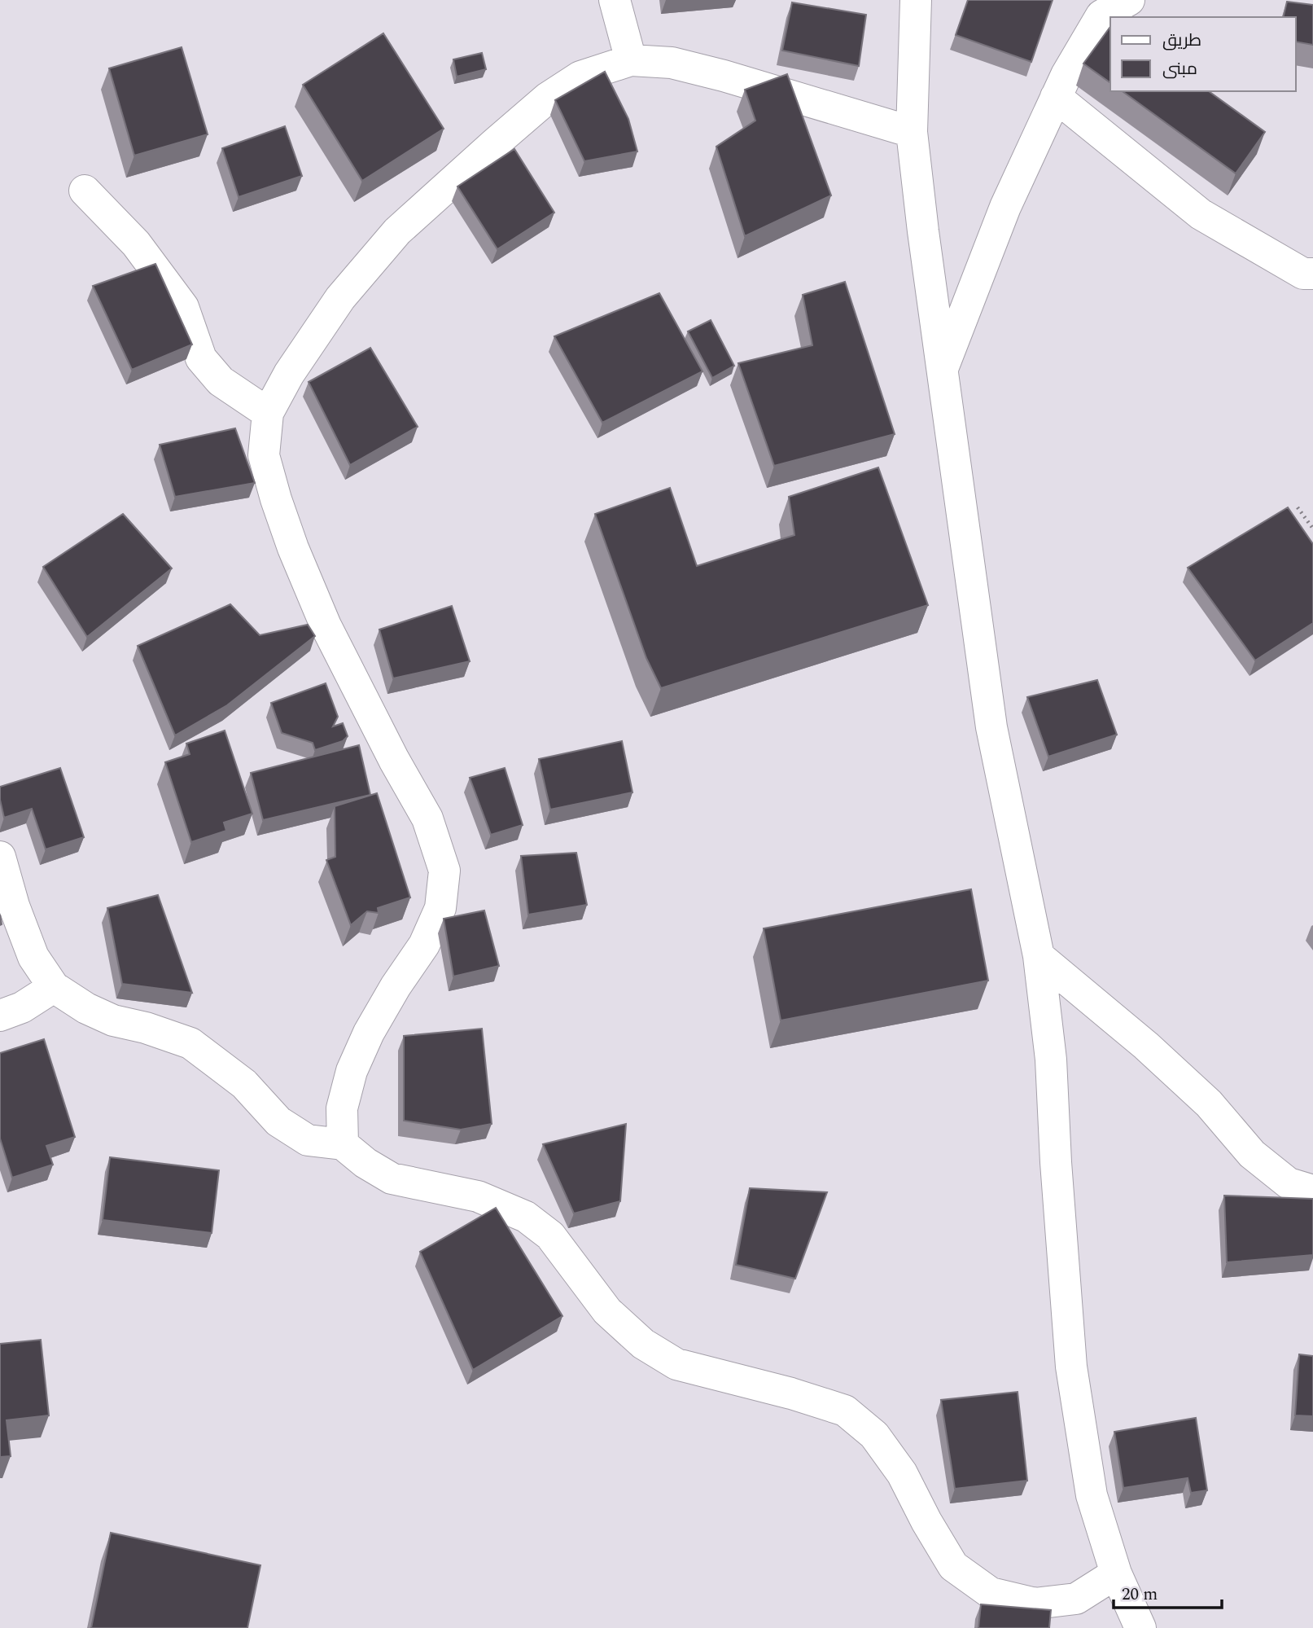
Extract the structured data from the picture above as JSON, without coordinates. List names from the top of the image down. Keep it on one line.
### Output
{"legend":["طريق","مبنى"],"scale_bar":"20 m"}
